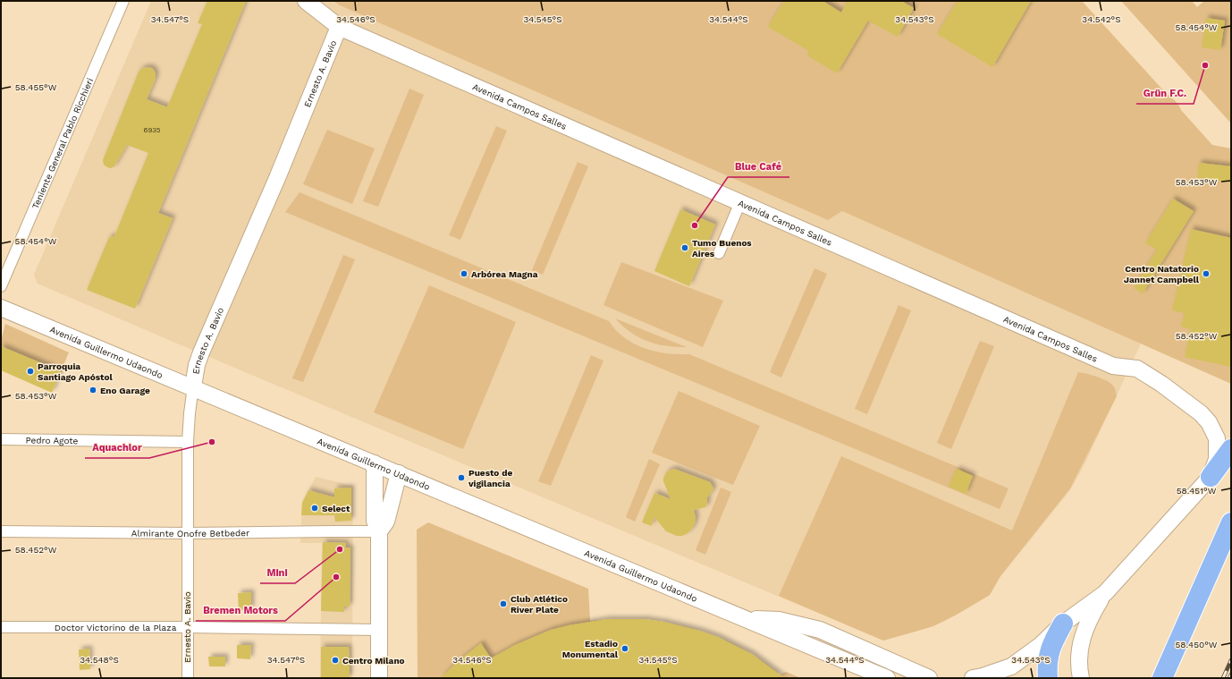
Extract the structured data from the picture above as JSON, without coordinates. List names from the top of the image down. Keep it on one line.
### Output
{"streets":{"main road":["Ernesto A. Bavio","Avenida Campos Salles","Avenida Guillermo Udaondo"],"street":["Teniente General Pablo Ricchieri","Pedro Agote","Almirante Onofre Betbeder","Doctor Victorino de la Plaza"]},"crossings":[["Ernesto A. Bavio","Avenida Campos Salles"],["Ernesto A. Bavio","Avenida Guillermo Udaondo"],["Ernesto A. Bavio","Pedro Agote"],["Ernesto A. Bavio","Almirante Onofre Betbeder"],["Ernesto A. Bavio","Doctor Victorino de la Plaza"]],"places":["Grün F.C.","Blue Café","Tumo Buenos Aires","Arbórea Magna","Centro Natatorio Jannet Campbell","Parroquia Santiago Apóstol","Eno Garage","Aquachlor","Puesto de vigilancia","Select","Mini","Bremen Motors","Club Atlético River Plate","Estadio Monumental","Centro Milano"],"house_numbers":["6935"],"coordinates":["34.547°S","34.546°S","34.545°S","34.544°S","34.543°S","34.542°S","58.454°W","58.455°W","58.453°W","58.452°W","58.451°W","58.450°W","34.548°S"]}
